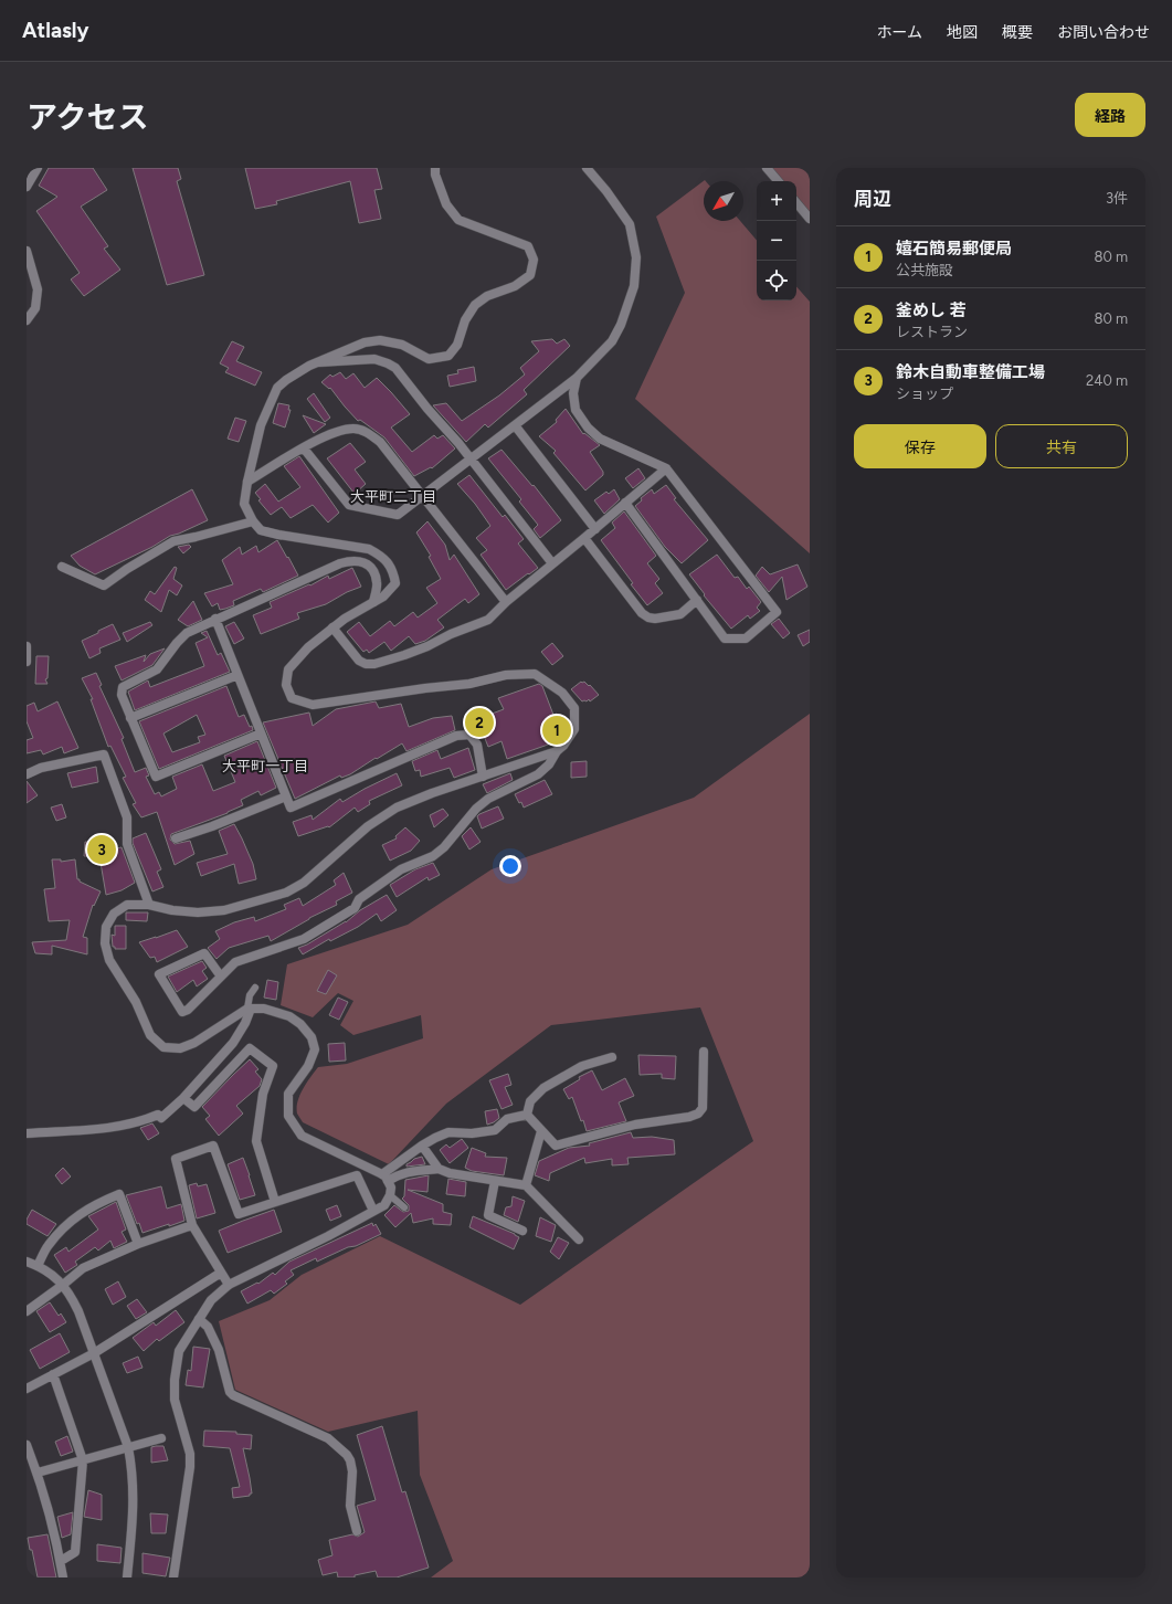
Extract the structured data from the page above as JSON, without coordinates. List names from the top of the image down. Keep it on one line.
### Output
{"districts":["大平町二丁目","大平町一丁目"],"north":"bottom left","page":{"header":"Atlasly","nav":["ホーム","地図","概要","お問い合わせ"],"title":"アクセス","buttons":["経路",["保存","共有"]],"heading":["周辺","3件"],"map_buttons":["+","−"],"list":[{"mark":"1","name":"嬉石簡易郵便局","note":"公共施設","value":"80 m"},{"mark":"2","name":"釜めし 若","note":"レストラン","value":"80 m"},{"mark":"3","name":"鈴木自動車整備工場","note":"ショップ","value":"240 m"}],"pins":["2","1","3"]}}
